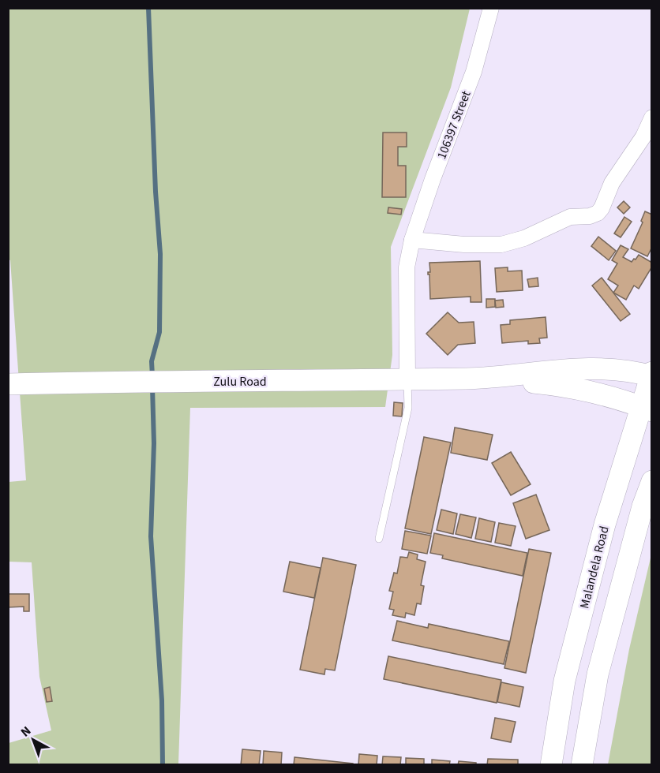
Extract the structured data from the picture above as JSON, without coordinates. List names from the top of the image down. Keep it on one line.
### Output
{"streets":{"street":["106397 Street","Zulu Road","Malandela Road"]},"crossings":[["106397 Street","Zulu Road"],["Zulu Road","Malandela Road"]],"north":"top left"}
